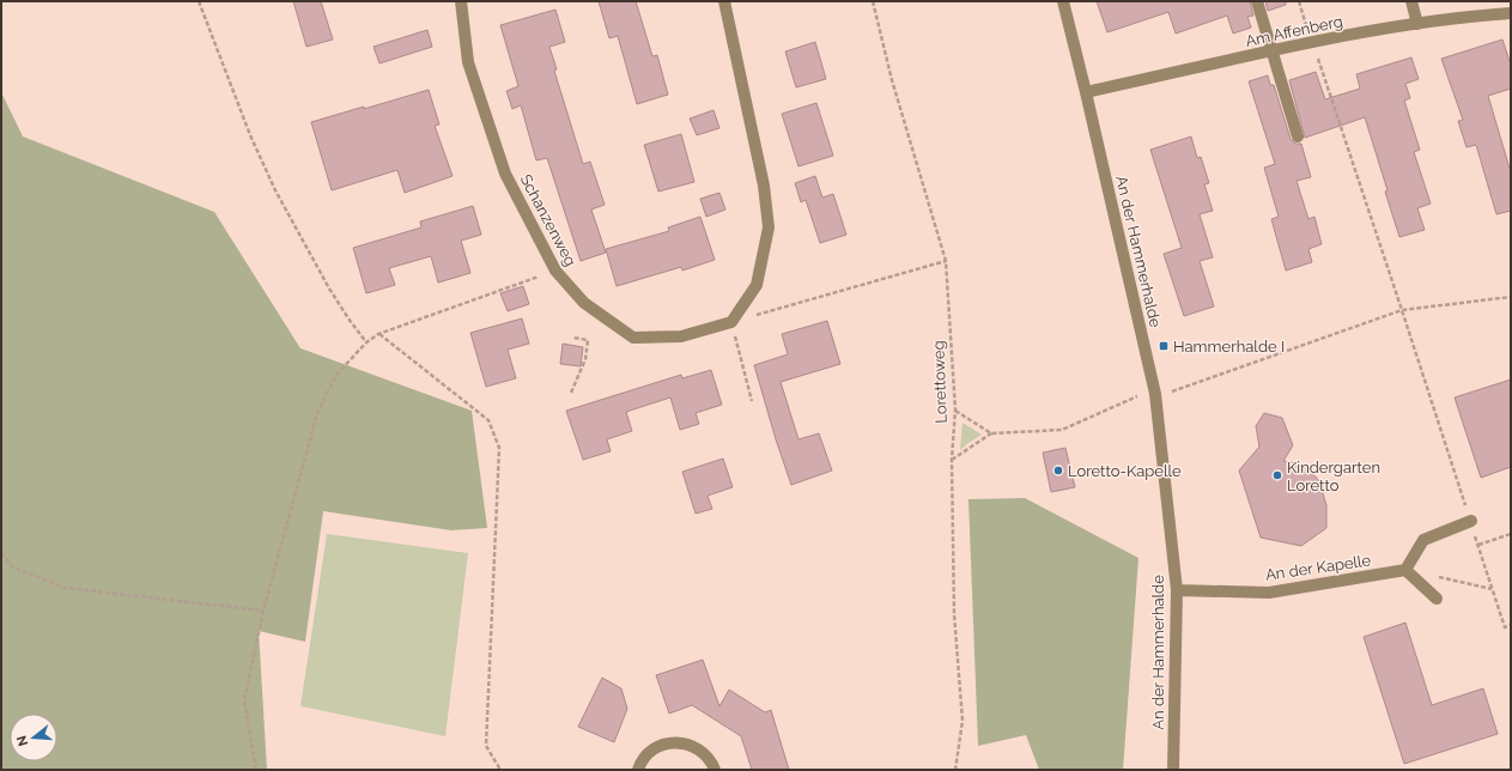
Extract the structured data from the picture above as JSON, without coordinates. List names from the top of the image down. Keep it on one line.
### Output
{"streets":{"street":["Am Affenberg","Schanzenweg","An der Hammerhalde","An der Kapelle"],"path":["Lorettoweg"]},"crossings":[["Am Affenberg","An der Hammerhalde"],["An der Hammerhalde","An der Kapelle"]],"places":{"transit":["Hammerhalde I"],"other":["Loretto-Kapelle","Kindergarten Loretto"]},"north":"left"}
